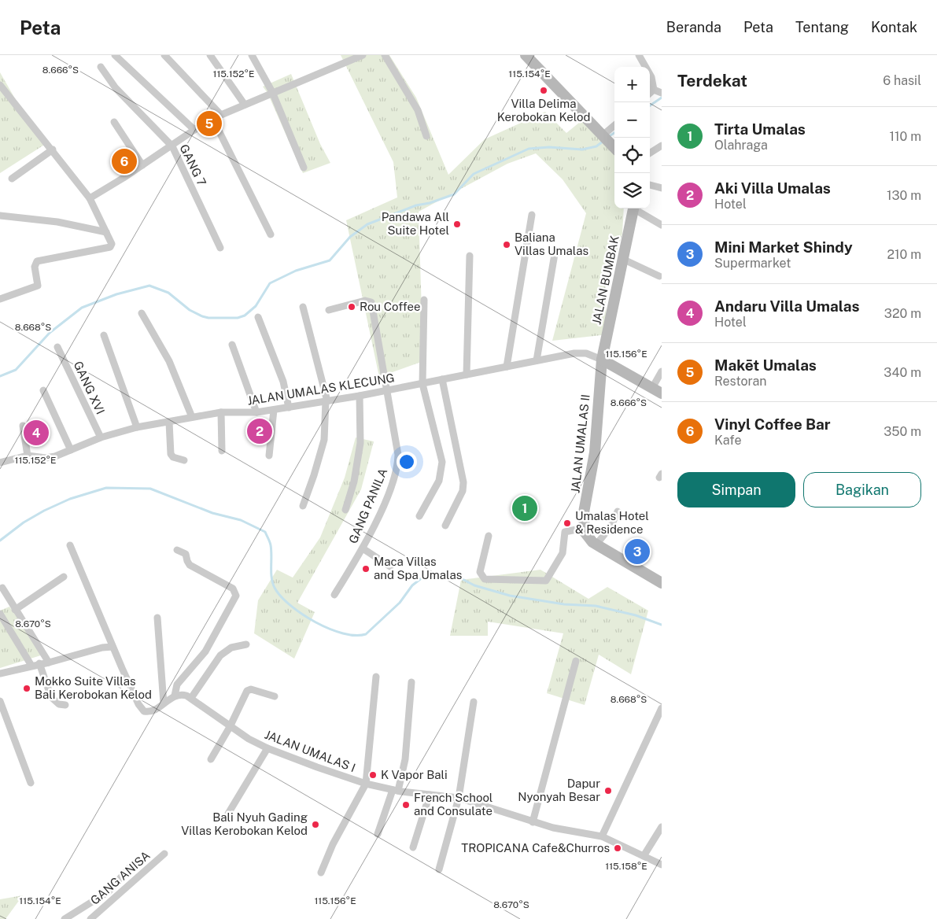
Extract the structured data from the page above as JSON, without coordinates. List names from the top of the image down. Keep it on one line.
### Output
{"streets":{"street":["GANG 7","JALAN BUMBAK","GANG XVI","JALAN UMALAS KLECUNG","JALAN UMALAS II","GANG PANILA","JALAN UMALAS I","GANG ANISA"]},"crossings":[["JALAN BUMBAK","JALAN UMALAS KLECUNG"],["JALAN BUMBAK","JALAN UMALAS II"],["GANG XVI","JALAN UMALAS KLECUNG"],["JALAN UMALAS KLECUNG","JALAN UMALAS II"],["JALAN UMALAS KLECUNG","GANG PANILA"]],"places":["Villa Delima Kerobokan Kelod","Pandawa All Suite Hotel","Baliana Villas Umalas","Rou Coffee","Umalas Hotel & Residence","Maca Villas and Spa Umalas","Mokko Suite Villas Bali Kerobokan Kelod","K Vapor Bali","Dapur Nyonyah Besar","French School and Consulate","Bali Nyuh Gading Villas Kerobokan Kelod","TROPICANA Cafe&Churros"],"page":{"header":"Peta","nav":["Beranda","Peta","Tentang","Kontak"],"heading":["Terdekat","6 hasil"],"map_buttons":["+","−"],"list":[{"mark":"1","name":"Tirta Umalas","note":"Olahraga","value":"110 m"},{"mark":"2","name":"Aki Villa Umalas","note":"Hotel","value":"130 m"},{"mark":"3","name":"Mini Market Shindy","note":"Supermarket","value":"210 m"},{"mark":"4","name":"Andaru Villa Umalas","note":"Hotel","value":"320 m"},{"mark":"5","name":"Makēt Umalas","note":"Restoran","value":"340 m"},{"mark":"6","name":"Vinyl Coffee Bar","note":"Kafe","value":"350 m"}],"pins":["5","6","2","4","1","3"],"buttons":["Simpan","Bagikan"]},"coordinates":["8.666°S","115.152°E","115.154°E","8.668°S","115.156°E","8.670°S","115.158°E"]}
